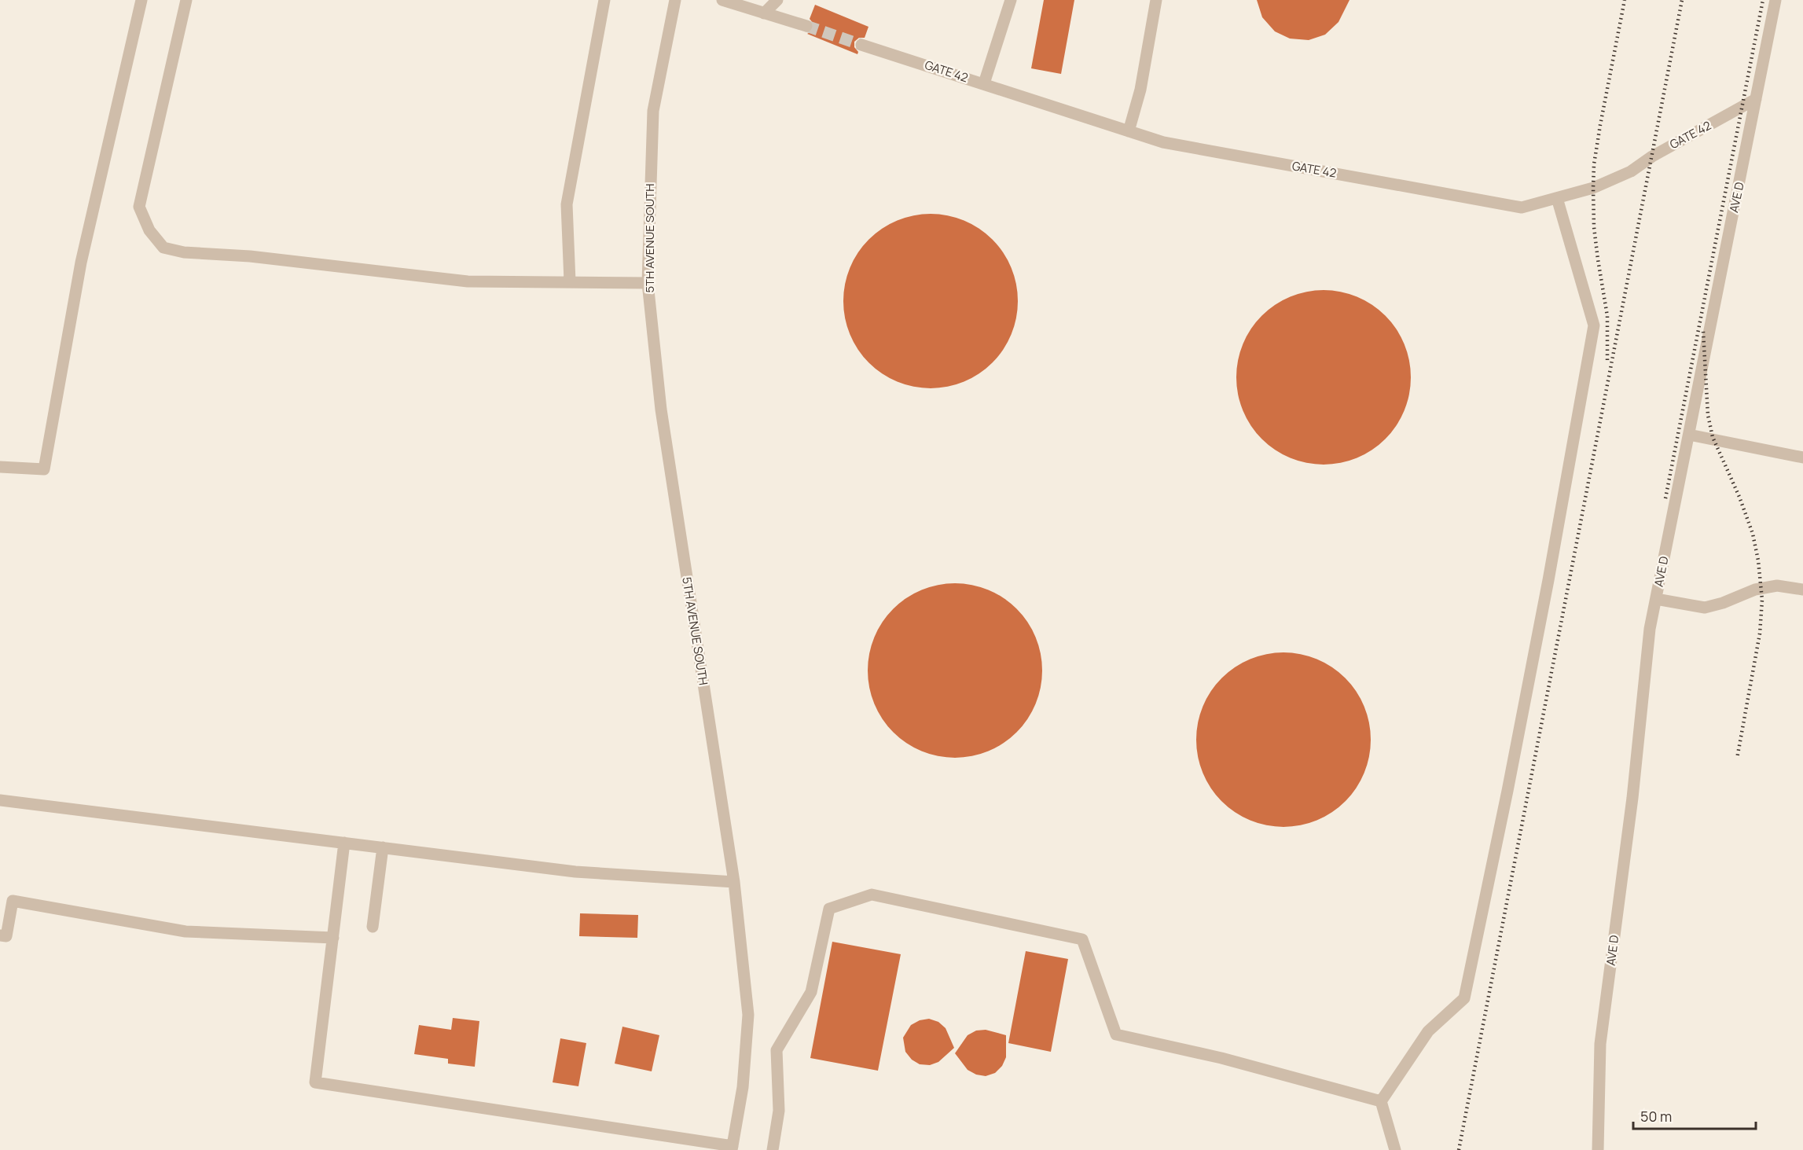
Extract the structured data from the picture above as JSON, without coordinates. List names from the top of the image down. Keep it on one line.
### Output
{"streets":{"street":["GATE 42","AVE D","5TH AVENUE SOUTH"]},"crossings":[["GATE 42","AVE D"]],"scale_bar":"50 m"}
